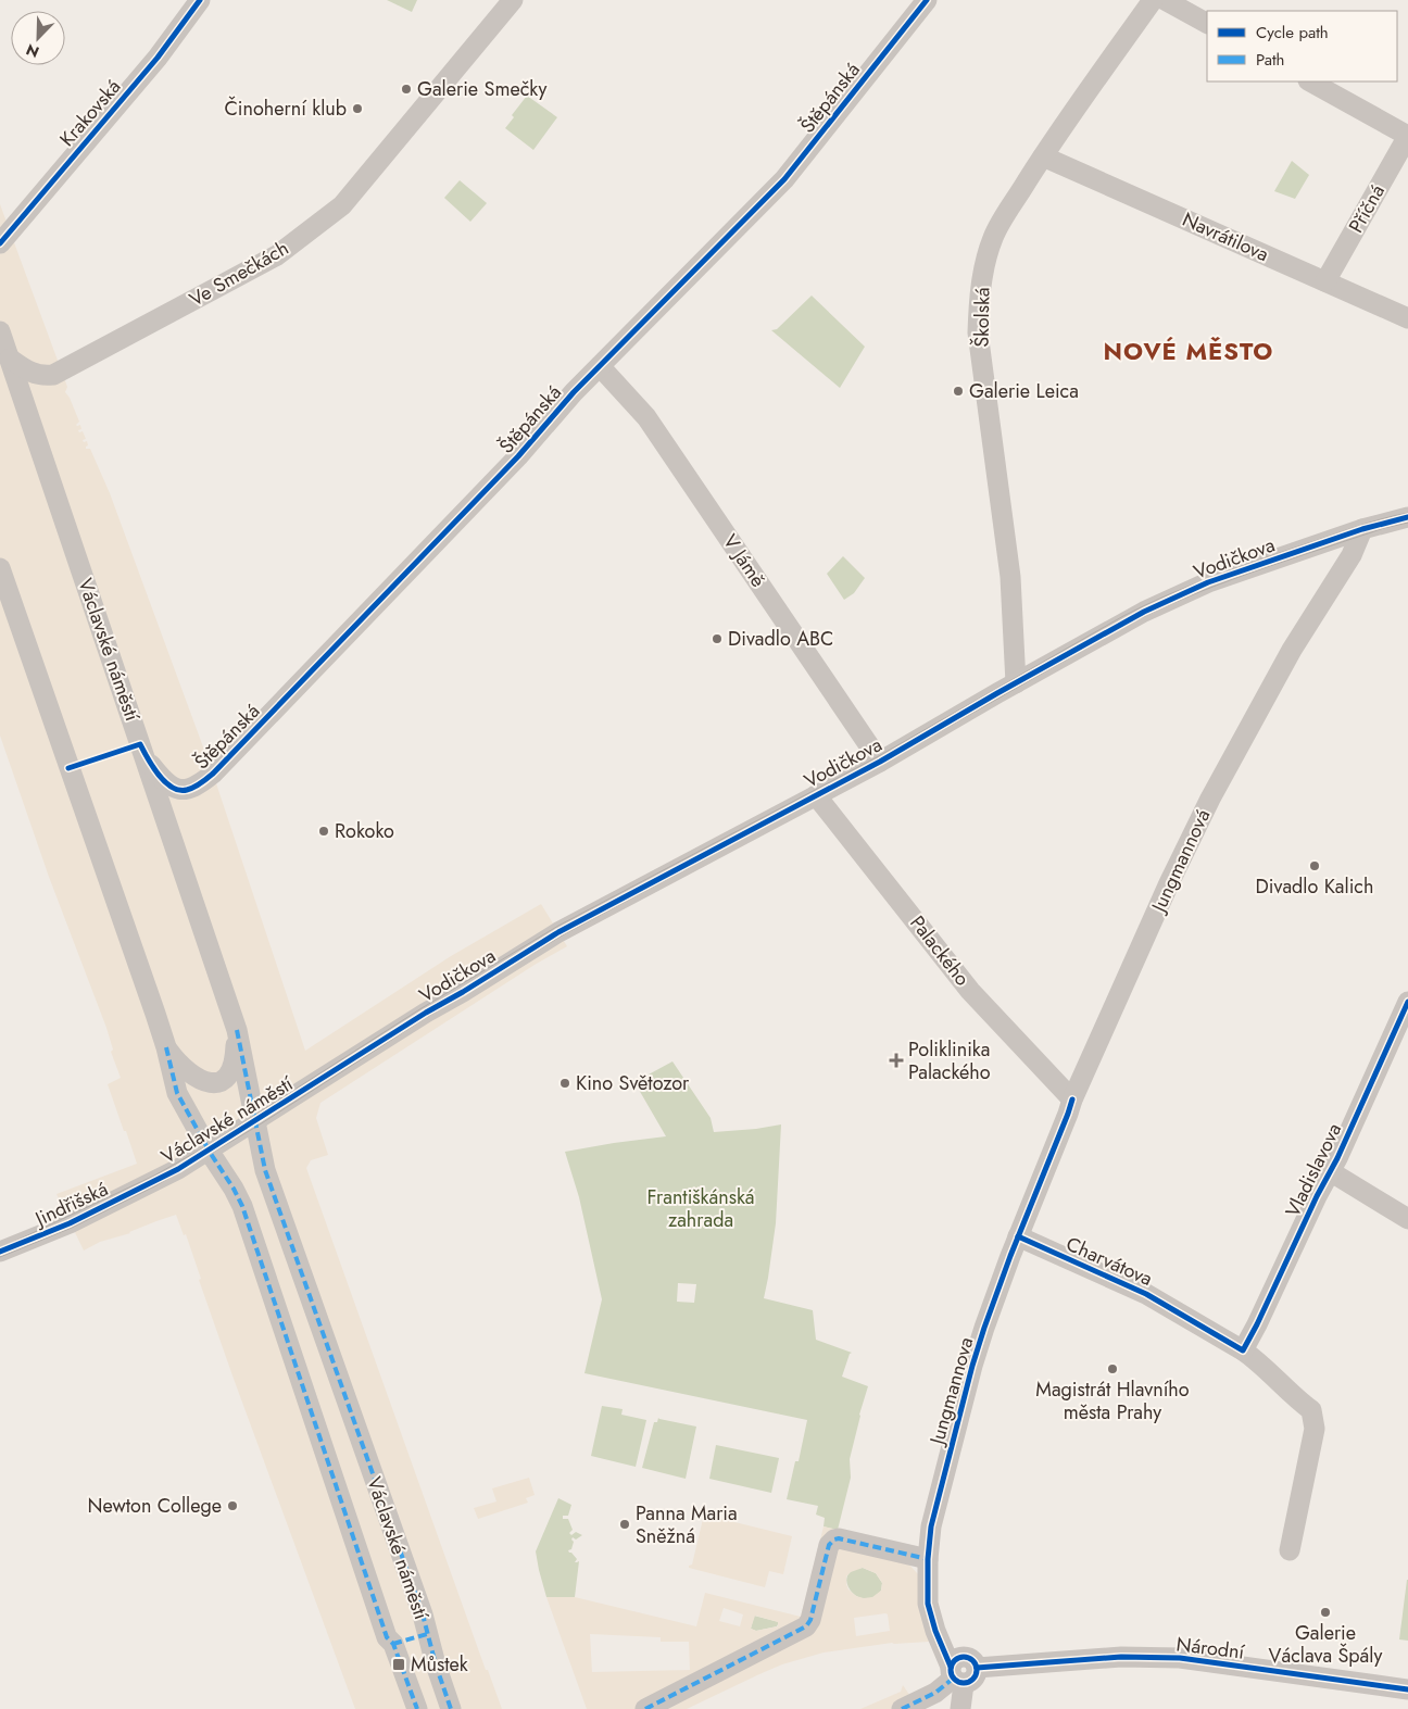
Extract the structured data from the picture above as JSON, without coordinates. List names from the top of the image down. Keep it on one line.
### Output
{"streets":{"street":["Štěpánská","Krakovská","Příčná","Navrátilova","Ve Smečkách","Školská","Vodičkova","V Jámě","Václavské náměstí","Jungmannová","Palackého","Vladislavova","Jindřišská","Charvátova","Jungmannova","Národní"]},"crossings":[["Štěpánská","V Jámě"],["Štěpánská","Václavské náměstí"],["Příčná","Navrátilova"],["Navrátilova","Školská"],["Ve Smečkách","Václavské náměstí"],["Školská","Vodičkova"],["Vodičkova","V Jámě"],["Vodičkova","Václavské náměstí"],["Vodičkova","Jungmannová"],["Vodičkova","Palackého"],["Václavské náměstí","Jindřišská"],["Jungmannová","Palackého"],["Jungmannová","Jungmannova"],["Palackého","Jungmannova"],["Vladislavova","Charvátova"],["Charvátova","Jungmannova"],["Jungmannova","Národní"]],"districts":["NOVÉ MĚSTO"],"parks":["Františkánská zahrada"],"places":{"other":["Galerie Smečky","Činoherní klub","Galerie Leica","Divadlo ABC","Rokoko","Divadlo Kalich","Kino Světozor","Magistrát Hlavního města Prahy","Newton College","Panna Maria Sněžná","Galerie Václava Špály"],"health":["Poliklinika Palackého"],"transit":["Můstek"]},"legend":["Cycle path","Path"],"north":"bottom left"}
